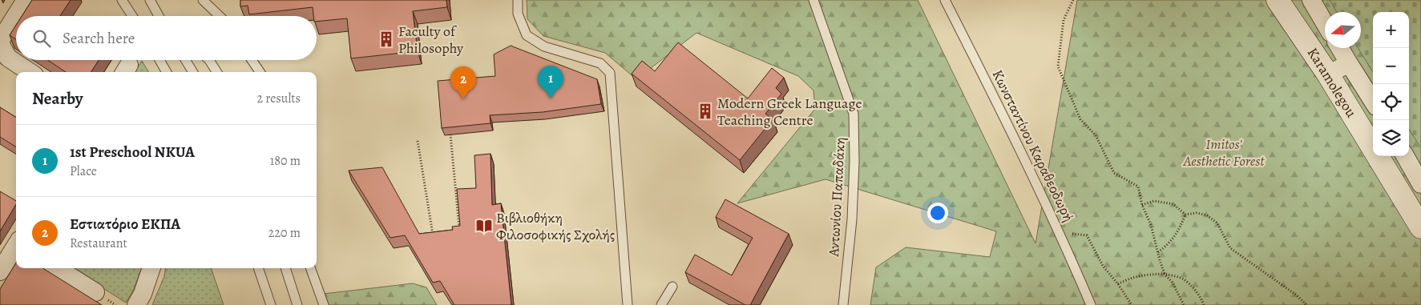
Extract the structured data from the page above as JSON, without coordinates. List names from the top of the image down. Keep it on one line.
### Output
{"streets":{"main road":["Karamolegou"],"lane":["Κωνσταντίνου Καραθεοδωρή","Αντωνίου Παπαδάκη"]},"parks":["Imitos' Aesthetic Forest"],"places":{"building":["Faculty of Philosophy","Modern Greek Language Teaching Centre"],"library":["Βιβλιοθήκη Φιλοσοφικής Σχολής"]},"north":"left","page":{"map_buttons":["+","−"],"search":"Search here","pins":["1","2"],"heading":["Nearby","2 results"],"list":[{"mark":"1","name":"1st Preschool NKUA","note":"Place","value":"180 m"},{"mark":"2","name":"Εστιατόριο ΕΚΠΑ","note":"Restaurant","value":"220 m"}]}}
